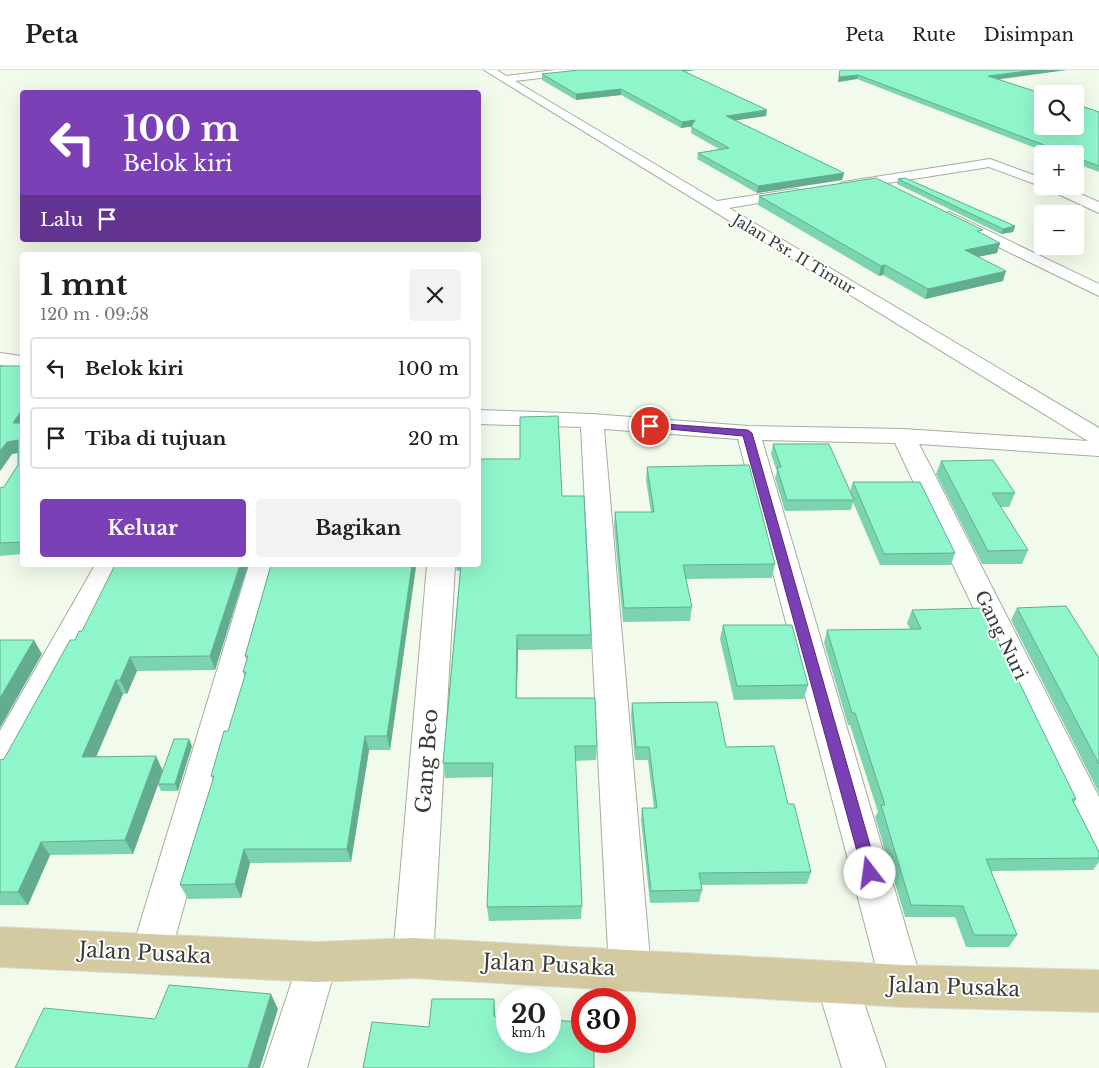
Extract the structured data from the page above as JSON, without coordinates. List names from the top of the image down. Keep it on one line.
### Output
{"streets":{"main road":["Jalan Pusaka"],"street":["Jalan Psr. II Timur","Gang Nuri","Gang Beo"]},"crossings":[["Gang Beo","Jalan Pusaka"]],"page":{"header":"Peta","nav":["Peta","Rute","Disimpan"],"map_buttons":["+","−"],"turn":["100 m","Belok kiri"],"then":"Lalu","heading":["1 mnt","120 m · 09:58"],"list":[{"name":"Belok kiri","value":"100 m"},{"name":"Tiba di tujuan","value":"20 m"}],"buttons":["Keluar","Bagikan"],"speed":"20 km/h","limit":"30"}}
